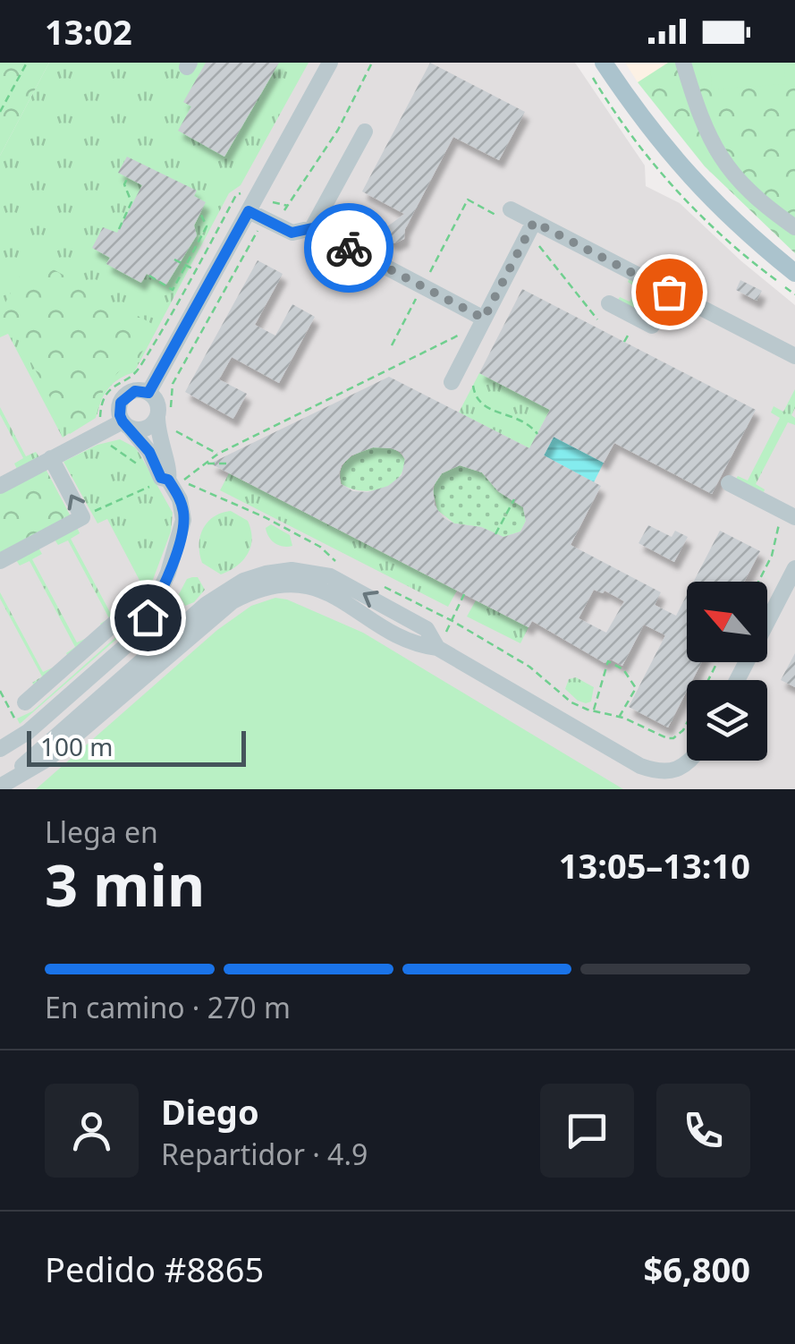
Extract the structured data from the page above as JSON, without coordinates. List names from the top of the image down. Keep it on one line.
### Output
{"scale_bar":"100 m","north":"top left","page":{"status":"13:02","scale":"100 m","heading":["3 min","Llega en","13:05–13:10"],"panel":["Diego","Repartidor · 4.9","Pedido #8865","$6,800"],"bar":"En camino · 270 m"}}
